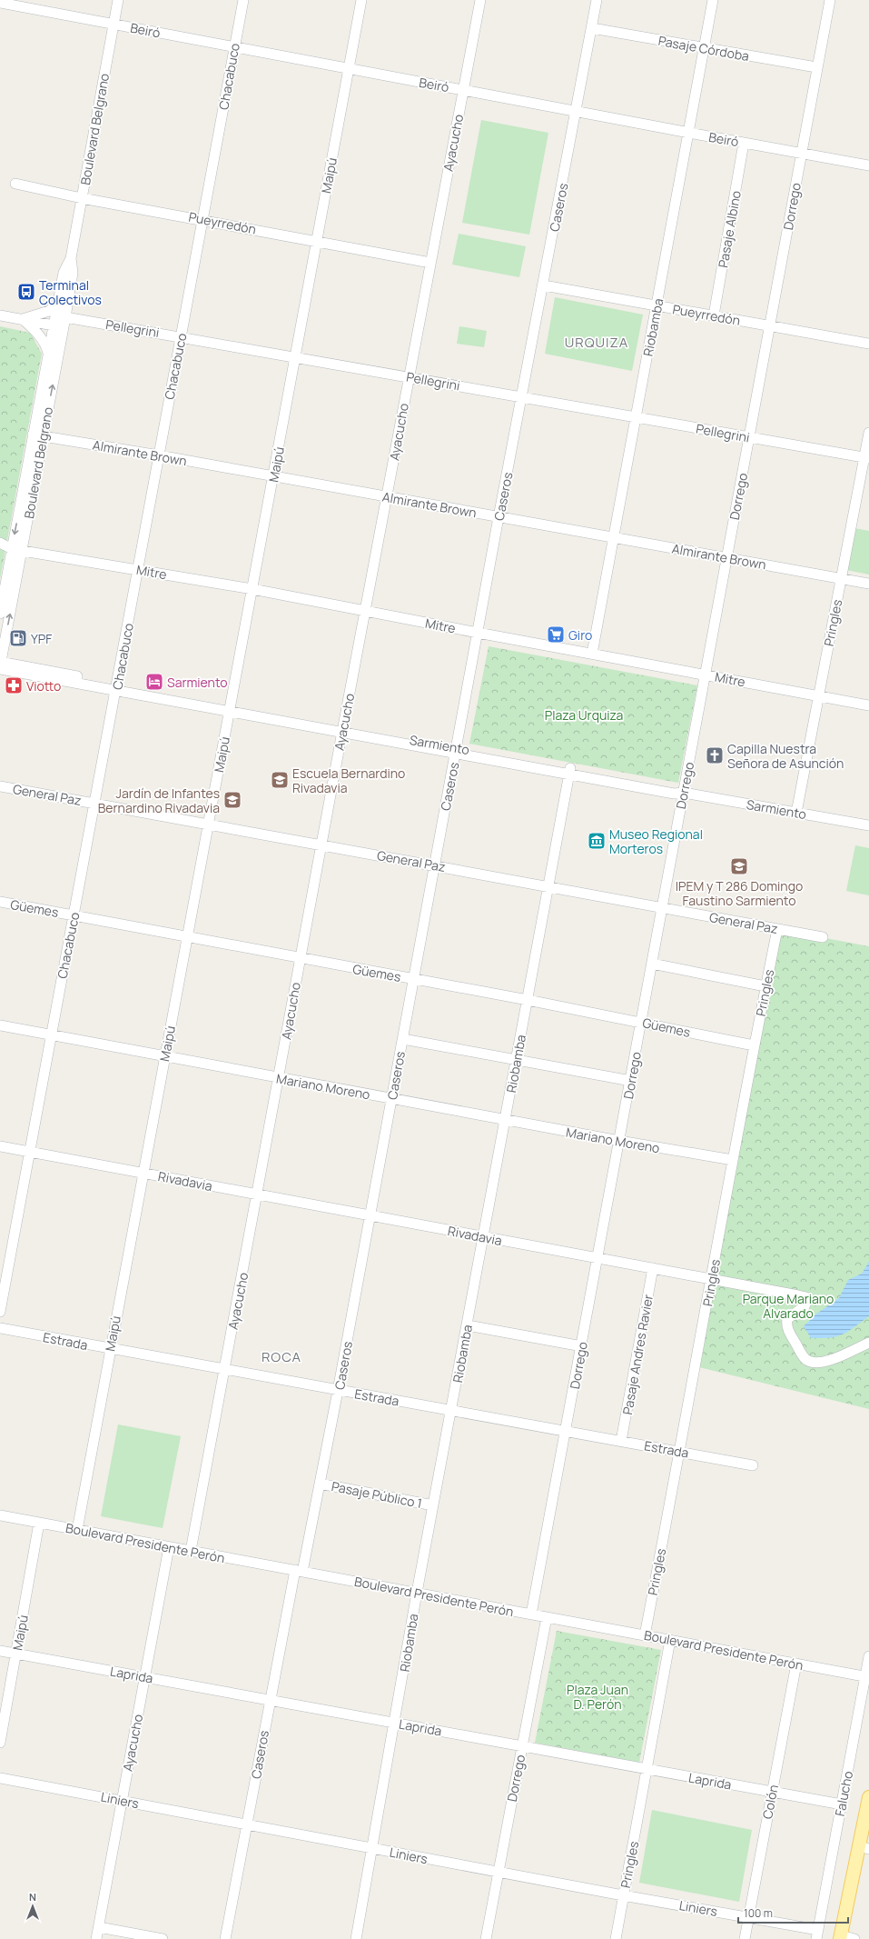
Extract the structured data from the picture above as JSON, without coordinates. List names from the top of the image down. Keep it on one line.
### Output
{"streets":{"street":["Beiró","Pasaje Córdoba","Chacabuco","Boulevard Belgrano","Ayacucho","Maipú","Dorrego","Caseros","Pueyrredón","Pasaje Albino","Riobamba","Pellegrini","Almirante Brown","Mitre","Pringles","Sarmiento","General Paz","Güemes","Mariano Moreno","Rivadavia","Estrada","Pasaje Andres Ravier","Pasaje Público 1","Boulevard Presidente Perón","Laprida","Falucho","Liniers","Colón"]},"crossings":[["Beiró","Chacabuco"],["Beiró","Boulevard Belgrano"],["Beiró","Ayacucho"],["Beiró","Maipú"],["Beiró","Dorrego"],["Beiró","Caseros"],["Beiró","Pasaje Albino"],["Beiró","Riobamba"],["Pasaje Córdoba","Dorrego"],["Pasaje Córdoba","Caseros"],["Pasaje Córdoba","Riobamba"],["Chacabuco","Pueyrredón"],["Chacabuco","Pellegrini"],["Chacabuco","Almirante Brown"],["Chacabuco","Mitre"],["Chacabuco","Sarmiento"],["Chacabuco","General Paz"],["Chacabuco","Güemes"],["Chacabuco","Mariano Moreno"],["Chacabuco","Rivadavia"],["Boulevard Belgrano","Pueyrredón"],["Boulevard Belgrano","Pellegrini"],["Boulevard Belgrano","Almirante Brown"],["Boulevard Belgrano","Mitre"],["Boulevard Belgrano","Sarmiento"],["Ayacucho","Pueyrredón"],["Ayacucho","Pellegrini"],["Ayacucho","Almirante Brown"],["Ayacucho","Mitre"],["Ayacucho","Sarmiento"],["Ayacucho","General Paz"],["Ayacucho","Güemes"],["Ayacucho","Mariano Moreno"],["Ayacucho","Rivadavia"],["Ayacucho","Estrada"],["Ayacucho","Boulevard Presidente Perón"],["Ayacucho","Laprida"],["Ayacucho","Liniers"],["Maipú","Pueyrredón"],["Maipú","Pellegrini"],["Maipú","Almirante Brown"],["Maipú","Mitre"],["Maipú","Sarmiento"],["Maipú","General Paz"],["Maipú","Güemes"],["Maipú","Mariano Moreno"],["Maipú","Rivadavia"],["Maipú","Estrada"],["Maipú","Boulevard Presidente Perón"],["Maipú","Laprida"],["Dorrego","Pueyrredón"],["Dorrego","Pellegrini"],["Dorrego","Almirante Brown"],["Dorrego","Mitre"],["Dorrego","Sarmiento"],["Dorrego","General Paz"],["Dorrego","Güemes"],["Dorrego","Mariano Moreno"],["Dorrego","Rivadavia"],["Dorrego","Estrada"],["Dorrego","Boulevard Presidente Perón"],["Dorrego","Laprida"],["Dorrego","Liniers"],["Caseros","Pueyrredón"],["Caseros","Pellegrini"],["Caseros","Almirante Brown"],["Caseros","Mitre"],["Caseros","Sarmiento"],["Caseros","General Paz"],["Caseros","Güemes"],["Caseros","Mariano Moreno"],["Caseros","Rivadavia"],["Caseros","Estrada"],["Caseros","Pasaje Público 1"],["Caseros","Boulevard Presidente Perón"],["Caseros","Laprida"],["Caseros","Liniers"],["Pueyrredón","Pasaje Albino"],["Pueyrredón","Riobamba"],["Riobamba","Pellegrini"],["Riobamba","Almirante Brown"],["Riobamba","Mitre"],["Riobamba","Sarmiento"],["Riobamba","General Paz"],["Riobamba","Güemes"],["Riobamba","Mariano Moreno"],["Riobamba","Rivadavia"],["Riobamba","Estrada"],["Riobamba","Pasaje Público 1"],["Riobamba","Boulevard Presidente Perón"],["Riobamba","Laprida"],["Riobamba","Liniers"],["Pellegrini","Pringles"],["Almirante Brown","Pringles"],["Mitre","Pringles"],["Pringles","Sarmiento"],["Pringles","General Paz"],["Pringles","Güemes"],["Pringles","Mariano Moreno"],["Pringles","Rivadavia"],["Pringles","Estrada"],["Pringles","Boulevard Presidente Perón"],["Pringles","Laprida"],["Pringles","Liniers"],["Rivadavia","Pasaje Andres Ravier"],["Estrada","Pasaje Andres Ravier"],["Boulevard Presidente Perón","Falucho"],["Boulevard Presidente Perón","Colón"],["Laprida","Falucho"],["Laprida","Colón"],["Falucho","Liniers"],["Liniers","Colón"]],"districts":["URQUIZA","ROCA"],"parks":["Plaza Urquiza","Parque Mariano Alvarado","Plaza Juan D. Perón"],"places":{"bus stop":["Terminal Colectivos"],"supermarket":["Giro"],"fuel station":["YPF"],"hotel":["Sarmiento"],"pharmacy":["Viotto"],"church":["Capilla Nuestra Señora de Asunción"],"school or university":["Escuela Bernardino Rivadavia","Jardín de Infantes Bernardino Rivadavia","IPEM y T 286 Domingo Faustino Sarmiento"],"museum":["Museo Regional Morteros"]},"scale_bar":"100 m","north":"top"}
